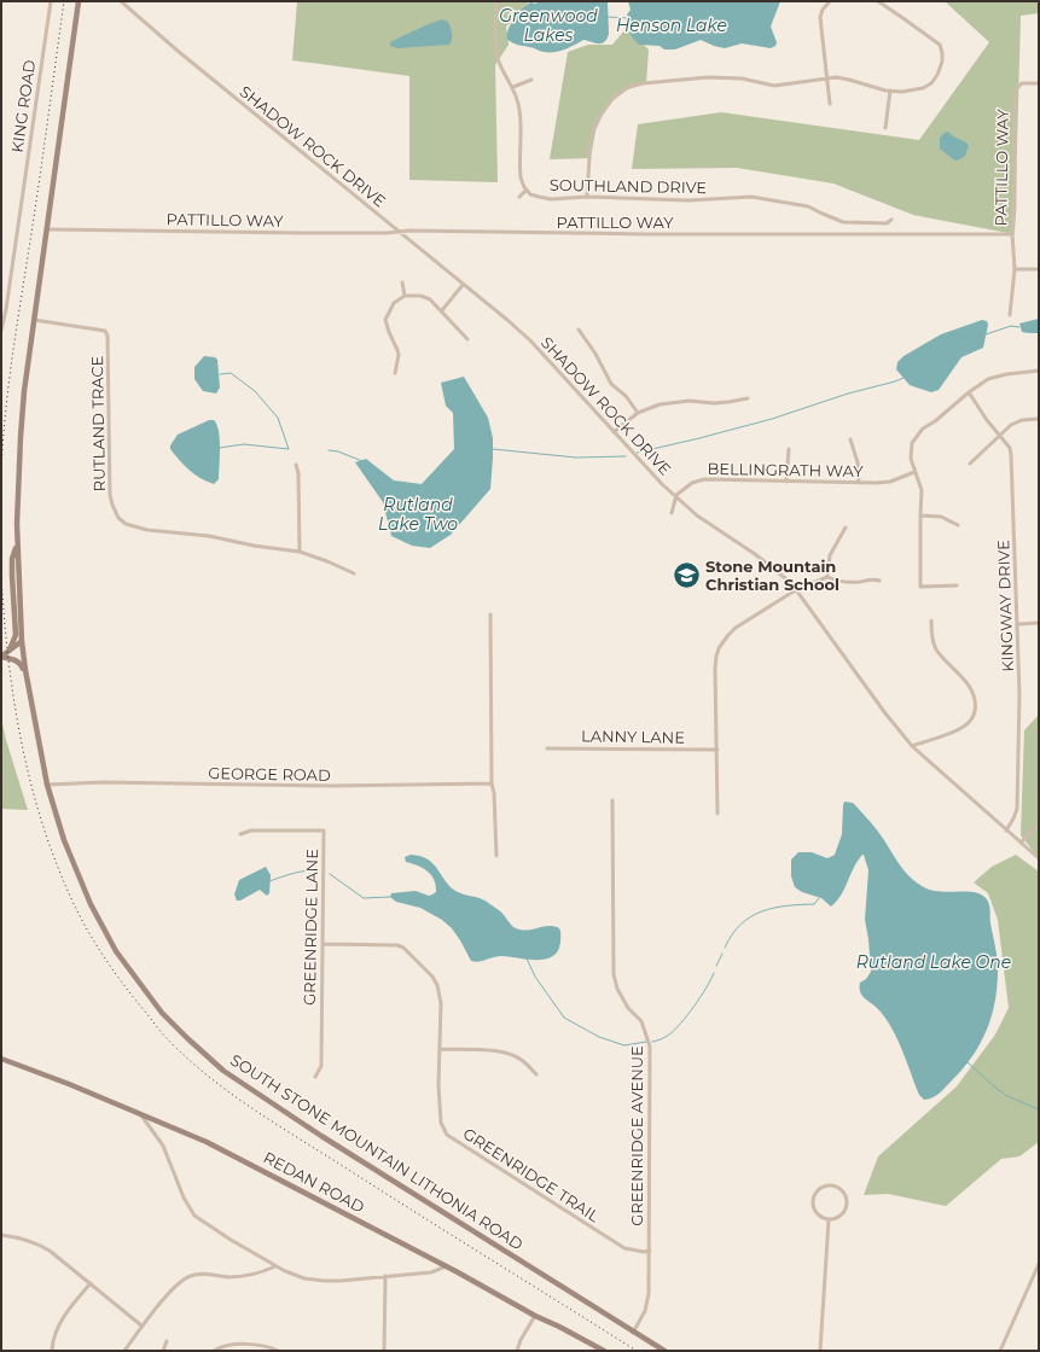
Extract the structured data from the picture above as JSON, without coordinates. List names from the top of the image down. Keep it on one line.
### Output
{"streets":{"main road":["SOUTH STONE MOUNTAIN LITHONIA ROAD","REDAN ROAD"],"street":["KING ROAD","SHADOW ROCK DRIVE","PATTILLO WAY","SOUTHLAND DRIVE","RUTLAND TRACE","BELLINGRATH WAY","KINGWAY DRIVE","LANNY LANE","GEORGE ROAD","GREENRIDGE LANE","GREENRIDGE AVENUE","GREENRIDGE TRAIL"]},"crossings":[["SHADOW ROCK DRIVE","PATTILLO WAY"],["SHADOW ROCK DRIVE","BELLINGRATH WAY"],["SHADOW ROCK DRIVE","KINGWAY DRIVE"],["PATTILLO WAY","SOUTH STONE MOUNTAIN LITHONIA ROAD"],["RUTLAND TRACE","SOUTH STONE MOUNTAIN LITHONIA ROAD"],["GEORGE ROAD","SOUTH STONE MOUNTAIN LITHONIA ROAD"],["GREENRIDGE LANE","GREENRIDGE TRAIL"],["GREENRIDGE AVENUE","SOUTH STONE MOUNTAIN LITHONIA ROAD"],["GREENRIDGE AVENUE","GREENRIDGE TRAIL"]],"water":["Greenwood Lakes","Henson Lake","Rutland Lake Two","Rutland Lake One"],"places":{"school or university":["Stone Mountain Christian School"]}}
